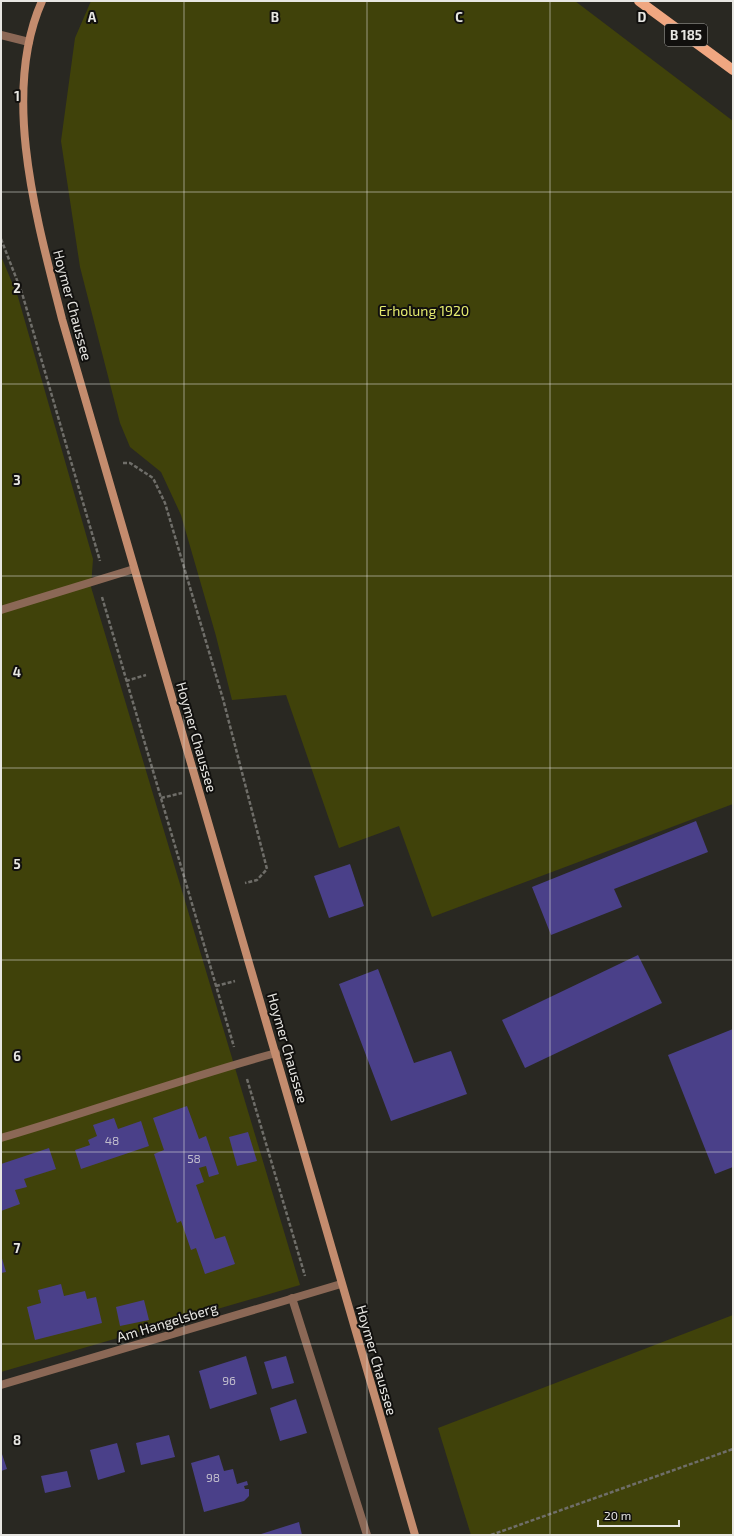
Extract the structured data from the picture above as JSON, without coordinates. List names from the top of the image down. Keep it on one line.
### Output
{"streets":{"main road":["B 185","Hoymer Chaussee"],"street":["Am Hangelsberg"]},"crossings":[["Hoymer Chaussee","Am Hangelsberg"]],"parks":["Erholung 1920"],"house_numbers":["48","58","96","98"],"scale_bar":"20 m","grid":{"columns":["A","B","C","D"],"rows":["1","2","3","4","5","6","7","8"]}}
